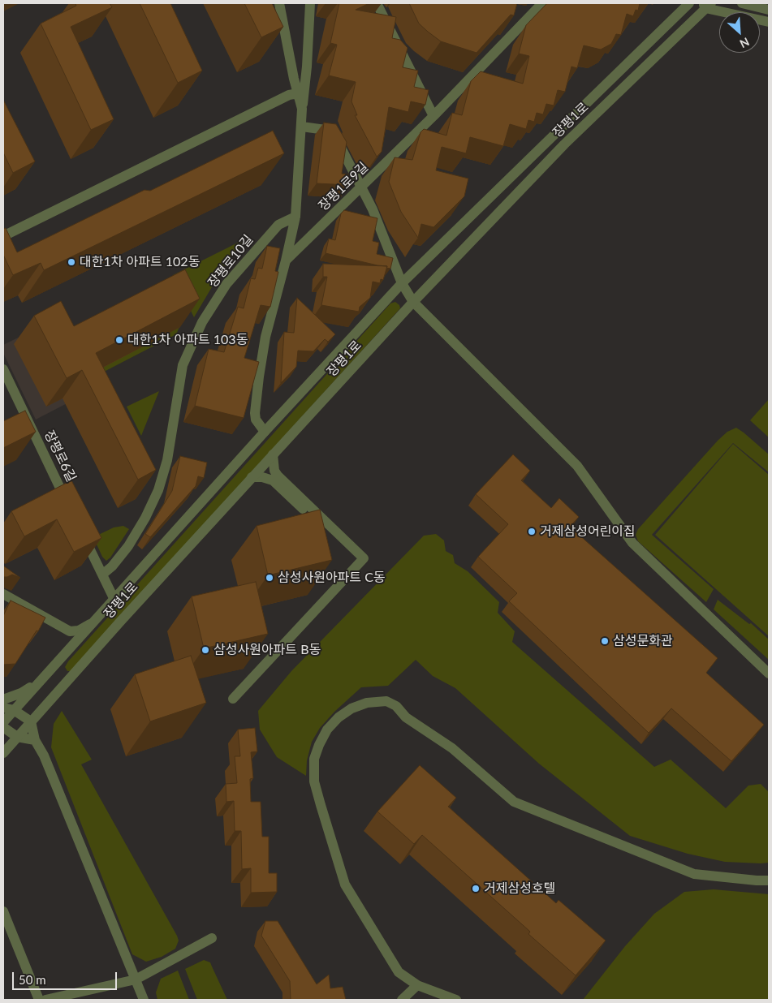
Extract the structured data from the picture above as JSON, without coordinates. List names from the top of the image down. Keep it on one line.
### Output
{"streets":{"street":["장평1로","장평1로9길","장평로10길","장평로6길"]},"places":["대한1차 아파트 102동","대한1차 아파트 103동","거제삼성어린이집","삼성사원아파트 C동","삼성문화관","삼성사원아파트 B동","거제삼성호텔"],"scale_bar":"50 m","north":"bottom right"}
